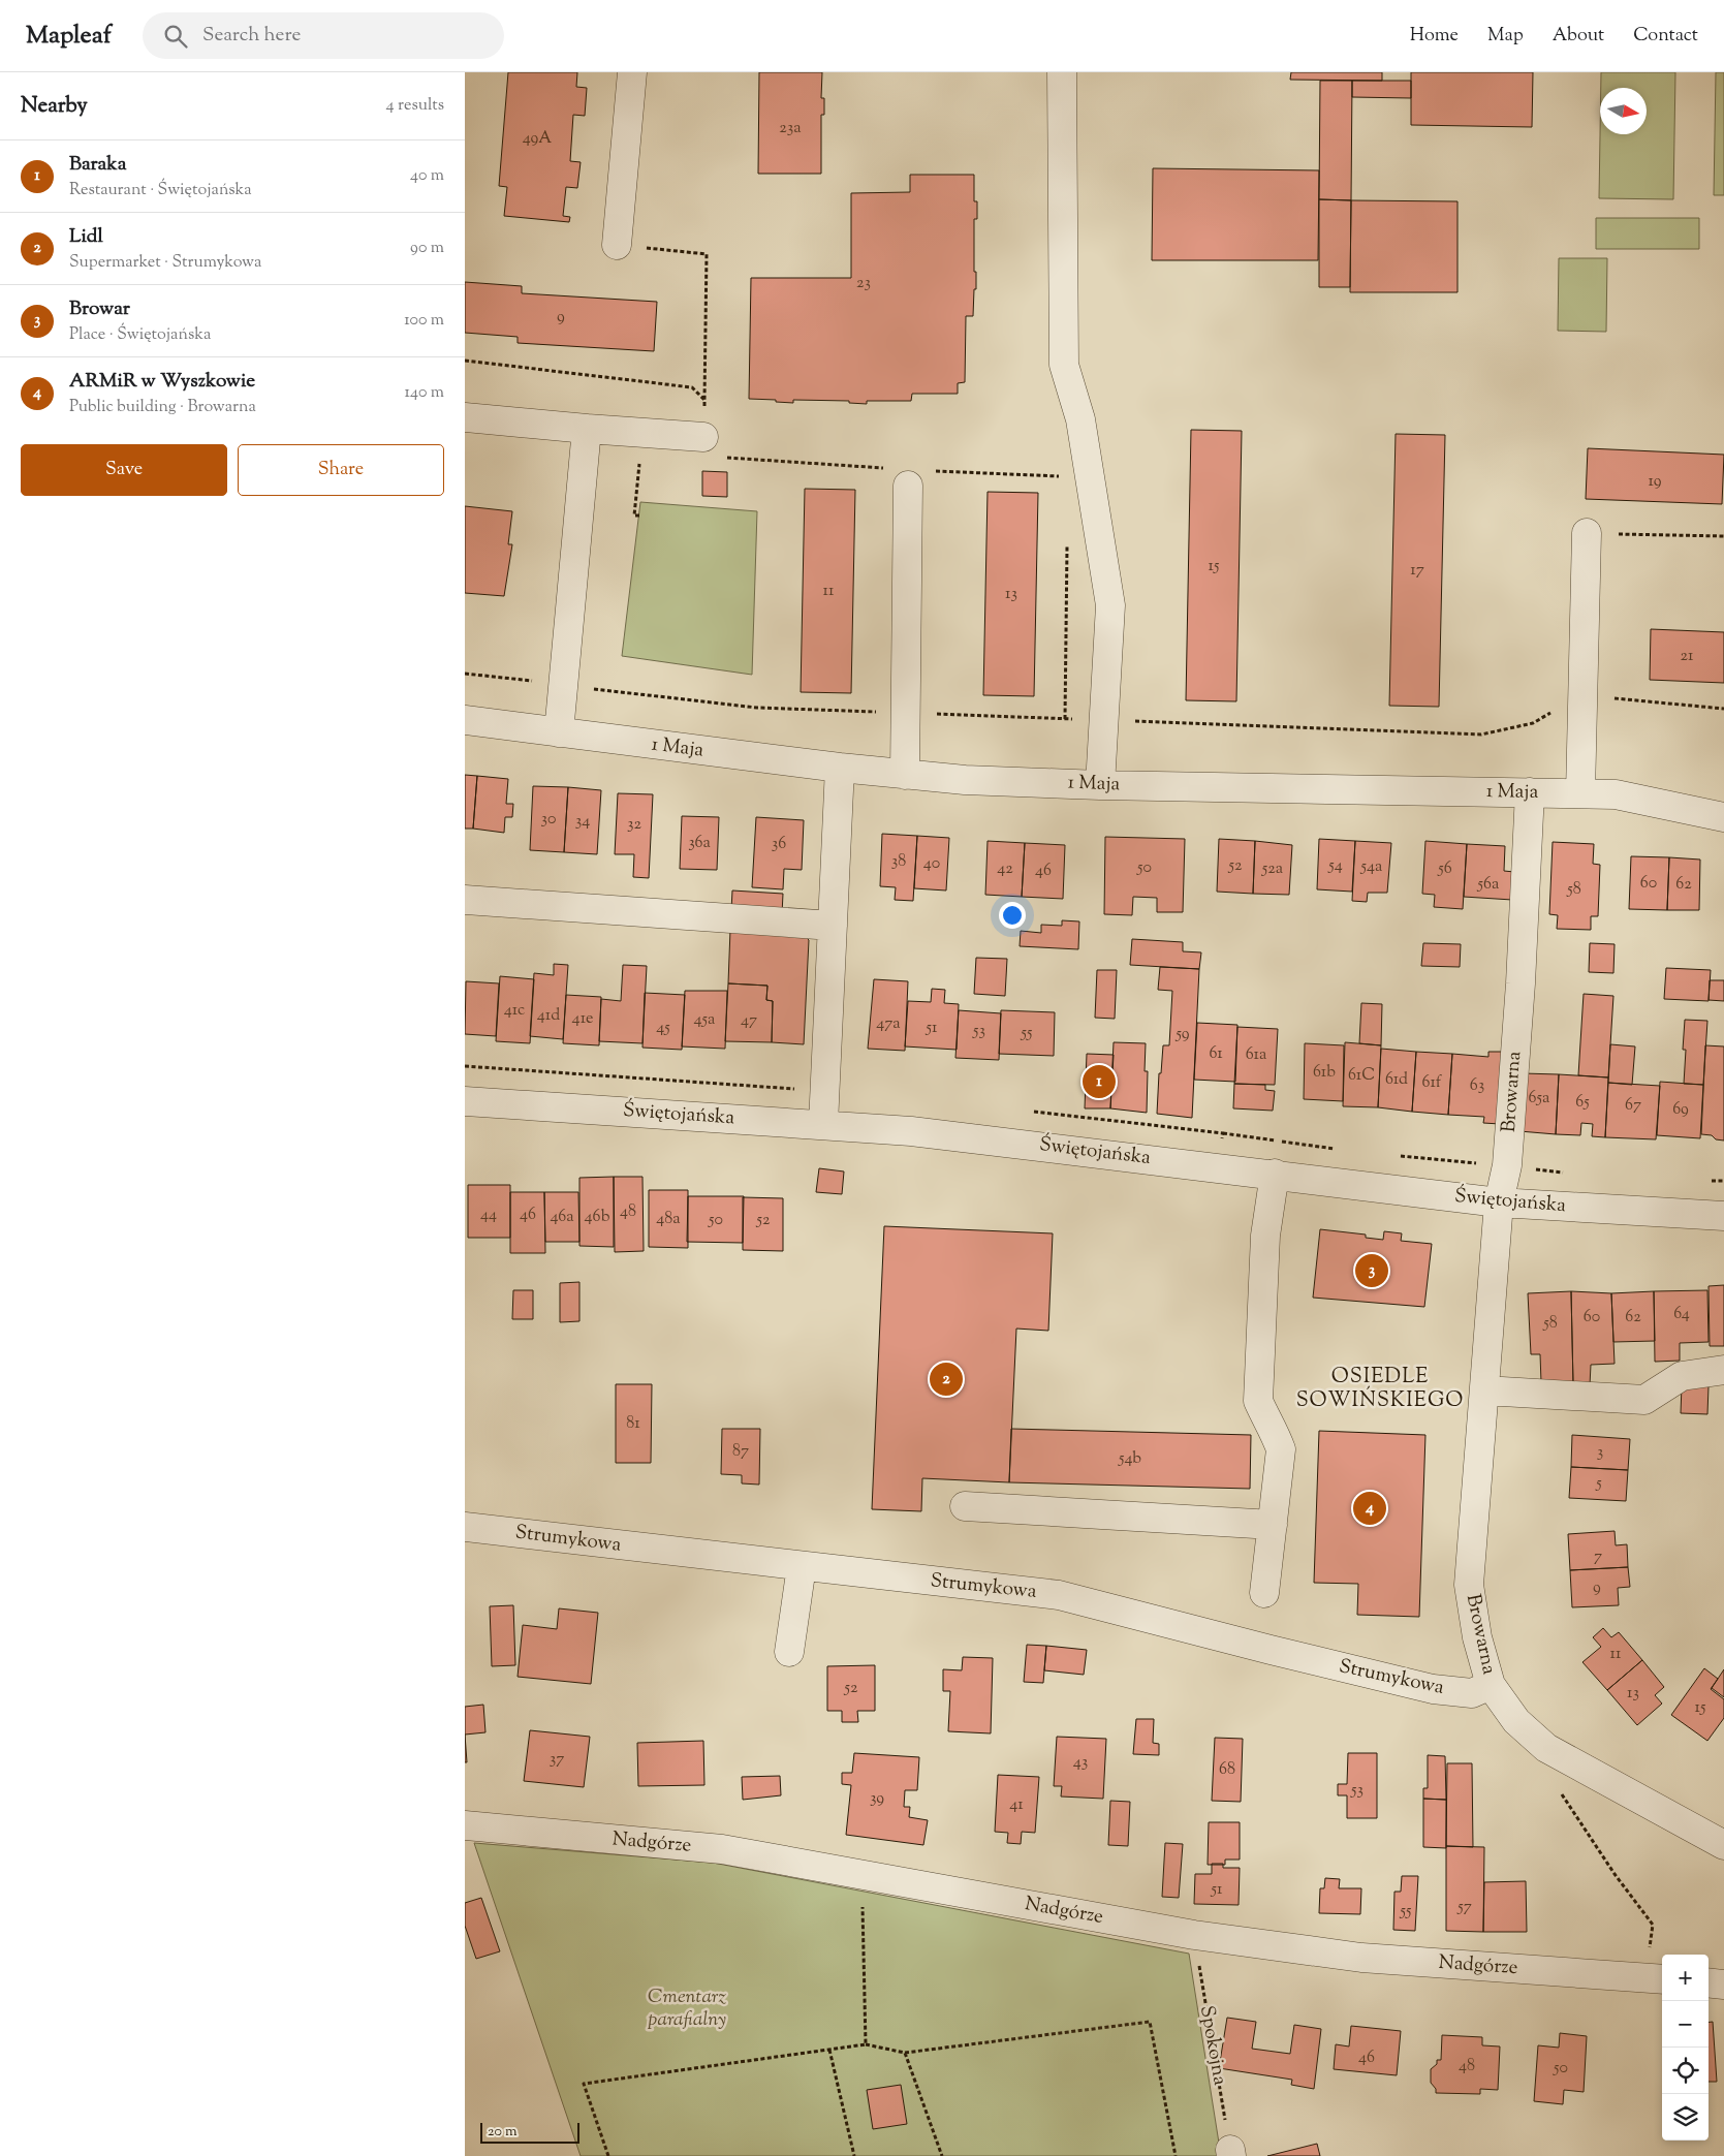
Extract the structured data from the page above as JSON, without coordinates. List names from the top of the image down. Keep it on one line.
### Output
{"streets":{"street":["1 Maja","Browarna","Świętojańska","Strumykowa","Nadgórze"],"path":["Spokojna"]},"crossings":[["1 Maja","Browarna"],["Browarna","Świętojańska"],["Browarna","Strumykowa"],["Nadgórze","Spokojna"]],"districts":["OSIEDLE SOWIŃSKIEGO"],"parks":["Cmentarz parafialny"],"house_numbers":["23a","49A","23","9","19","15","17","11","13","21","30","34","32","36a","36","38","40","52","54","54a","50","42","52a","56","46","60","56a","62","58","41c","41d","41e","45a","47","47a","45","51","53","55","59","61","61a","61b","61C","61d","61f","63","65a","65","67","69","48","44","46","46a","46b","48a","50","52","64","60","62","58","81","87","3","54b","5","7","9","11","52","13","15","37","43","68","53","39","41","51","57","55","46","48","50"],"scale_bar":"20 m","north":"right","page":{"header":"Mapleaf","search":"Search here","nav":["Home","Map","About","Contact"],"heading":["Nearby","4 results"],"list":[{"mark":"1","name":"Baraka","note":"Restaurant · Świętojańska","value":"40 m"},{"mark":"2","name":"Lidl","note":"Supermarket · Strumykowa","value":"90 m"},{"mark":"3","name":"Browar","note":"Place · Świętojańska","value":"100 m"},{"mark":"4","name":"ARMiR w Wyszkowie","note":"Public building · Browarna","value":"140 m"}],"buttons":["Save","Share"],"pins":["1","3","2","4"],"map_buttons":["+","−"],"scale":"20 m"}}
